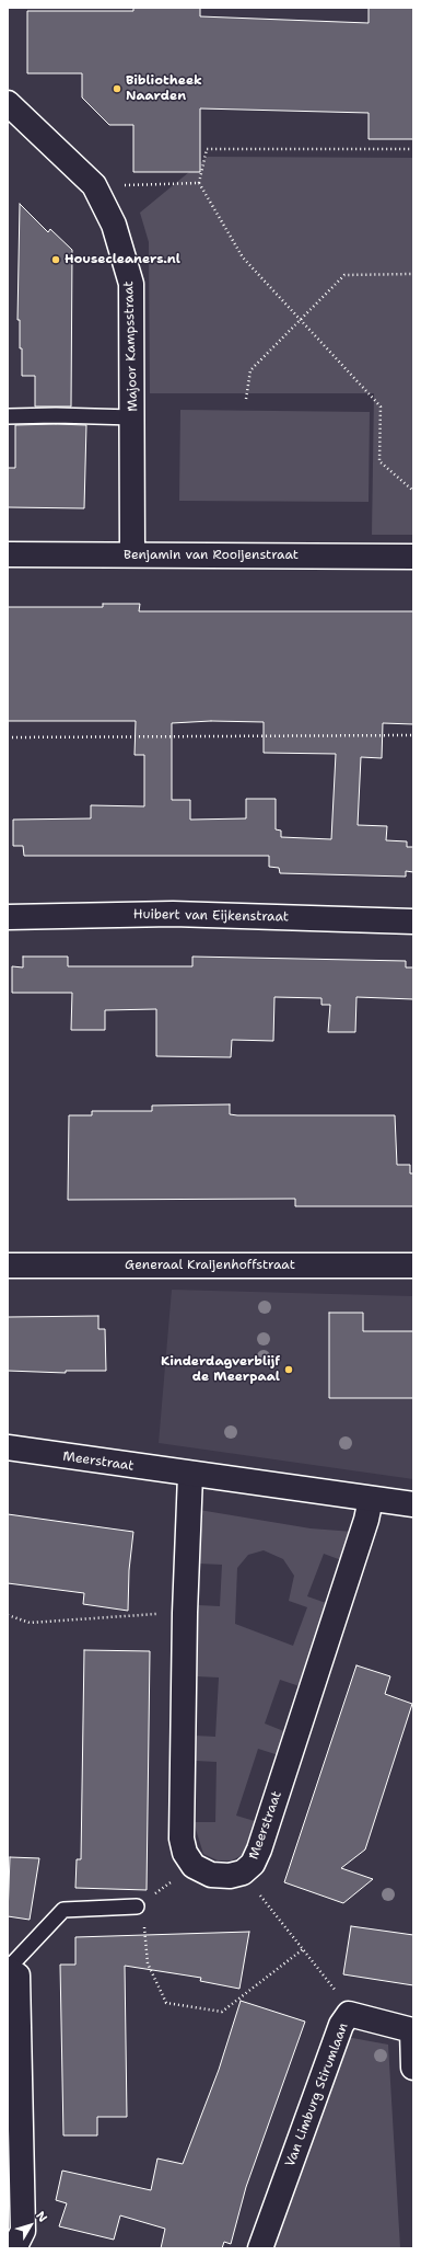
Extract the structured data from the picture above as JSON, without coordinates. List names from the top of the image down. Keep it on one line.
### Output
{"streets":{"street":["Majoor Kampsstraat","Benjamin van Rooijenstraat","Huibert van Eijkenstraat","Generaal Kraijenhoffstraat","Meerstraat","Van Limburg Stirumlaan"]},"crossings":[["Majoor Kampsstraat","Benjamin van Rooijenstraat"]],"places":["Bibliotheek Naarden","Housecleaners.nl","Kinderdagverblijf de Meerpaal"],"north":"top right"}
